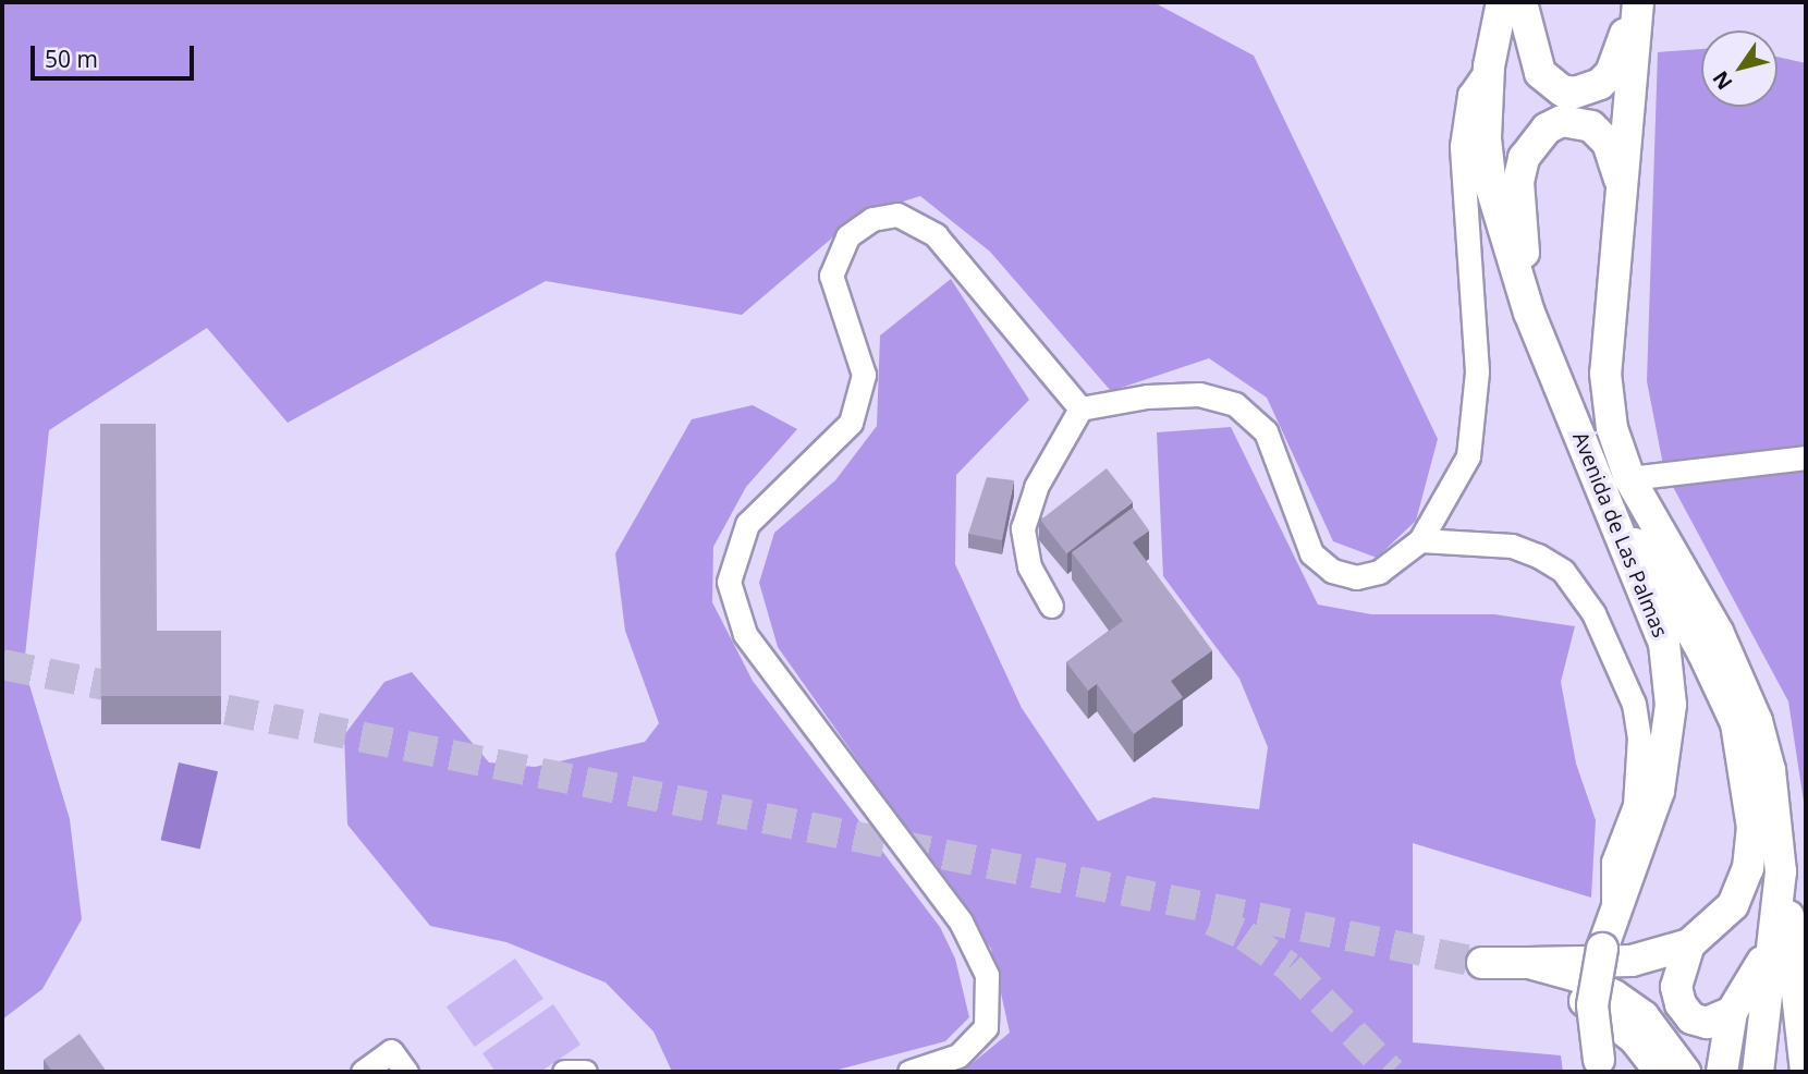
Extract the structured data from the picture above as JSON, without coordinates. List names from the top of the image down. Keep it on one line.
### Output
{"streets":{"main road":["Avenida de Las Palmas"]},"scale_bar":"50 m","north":"bottom left"}
